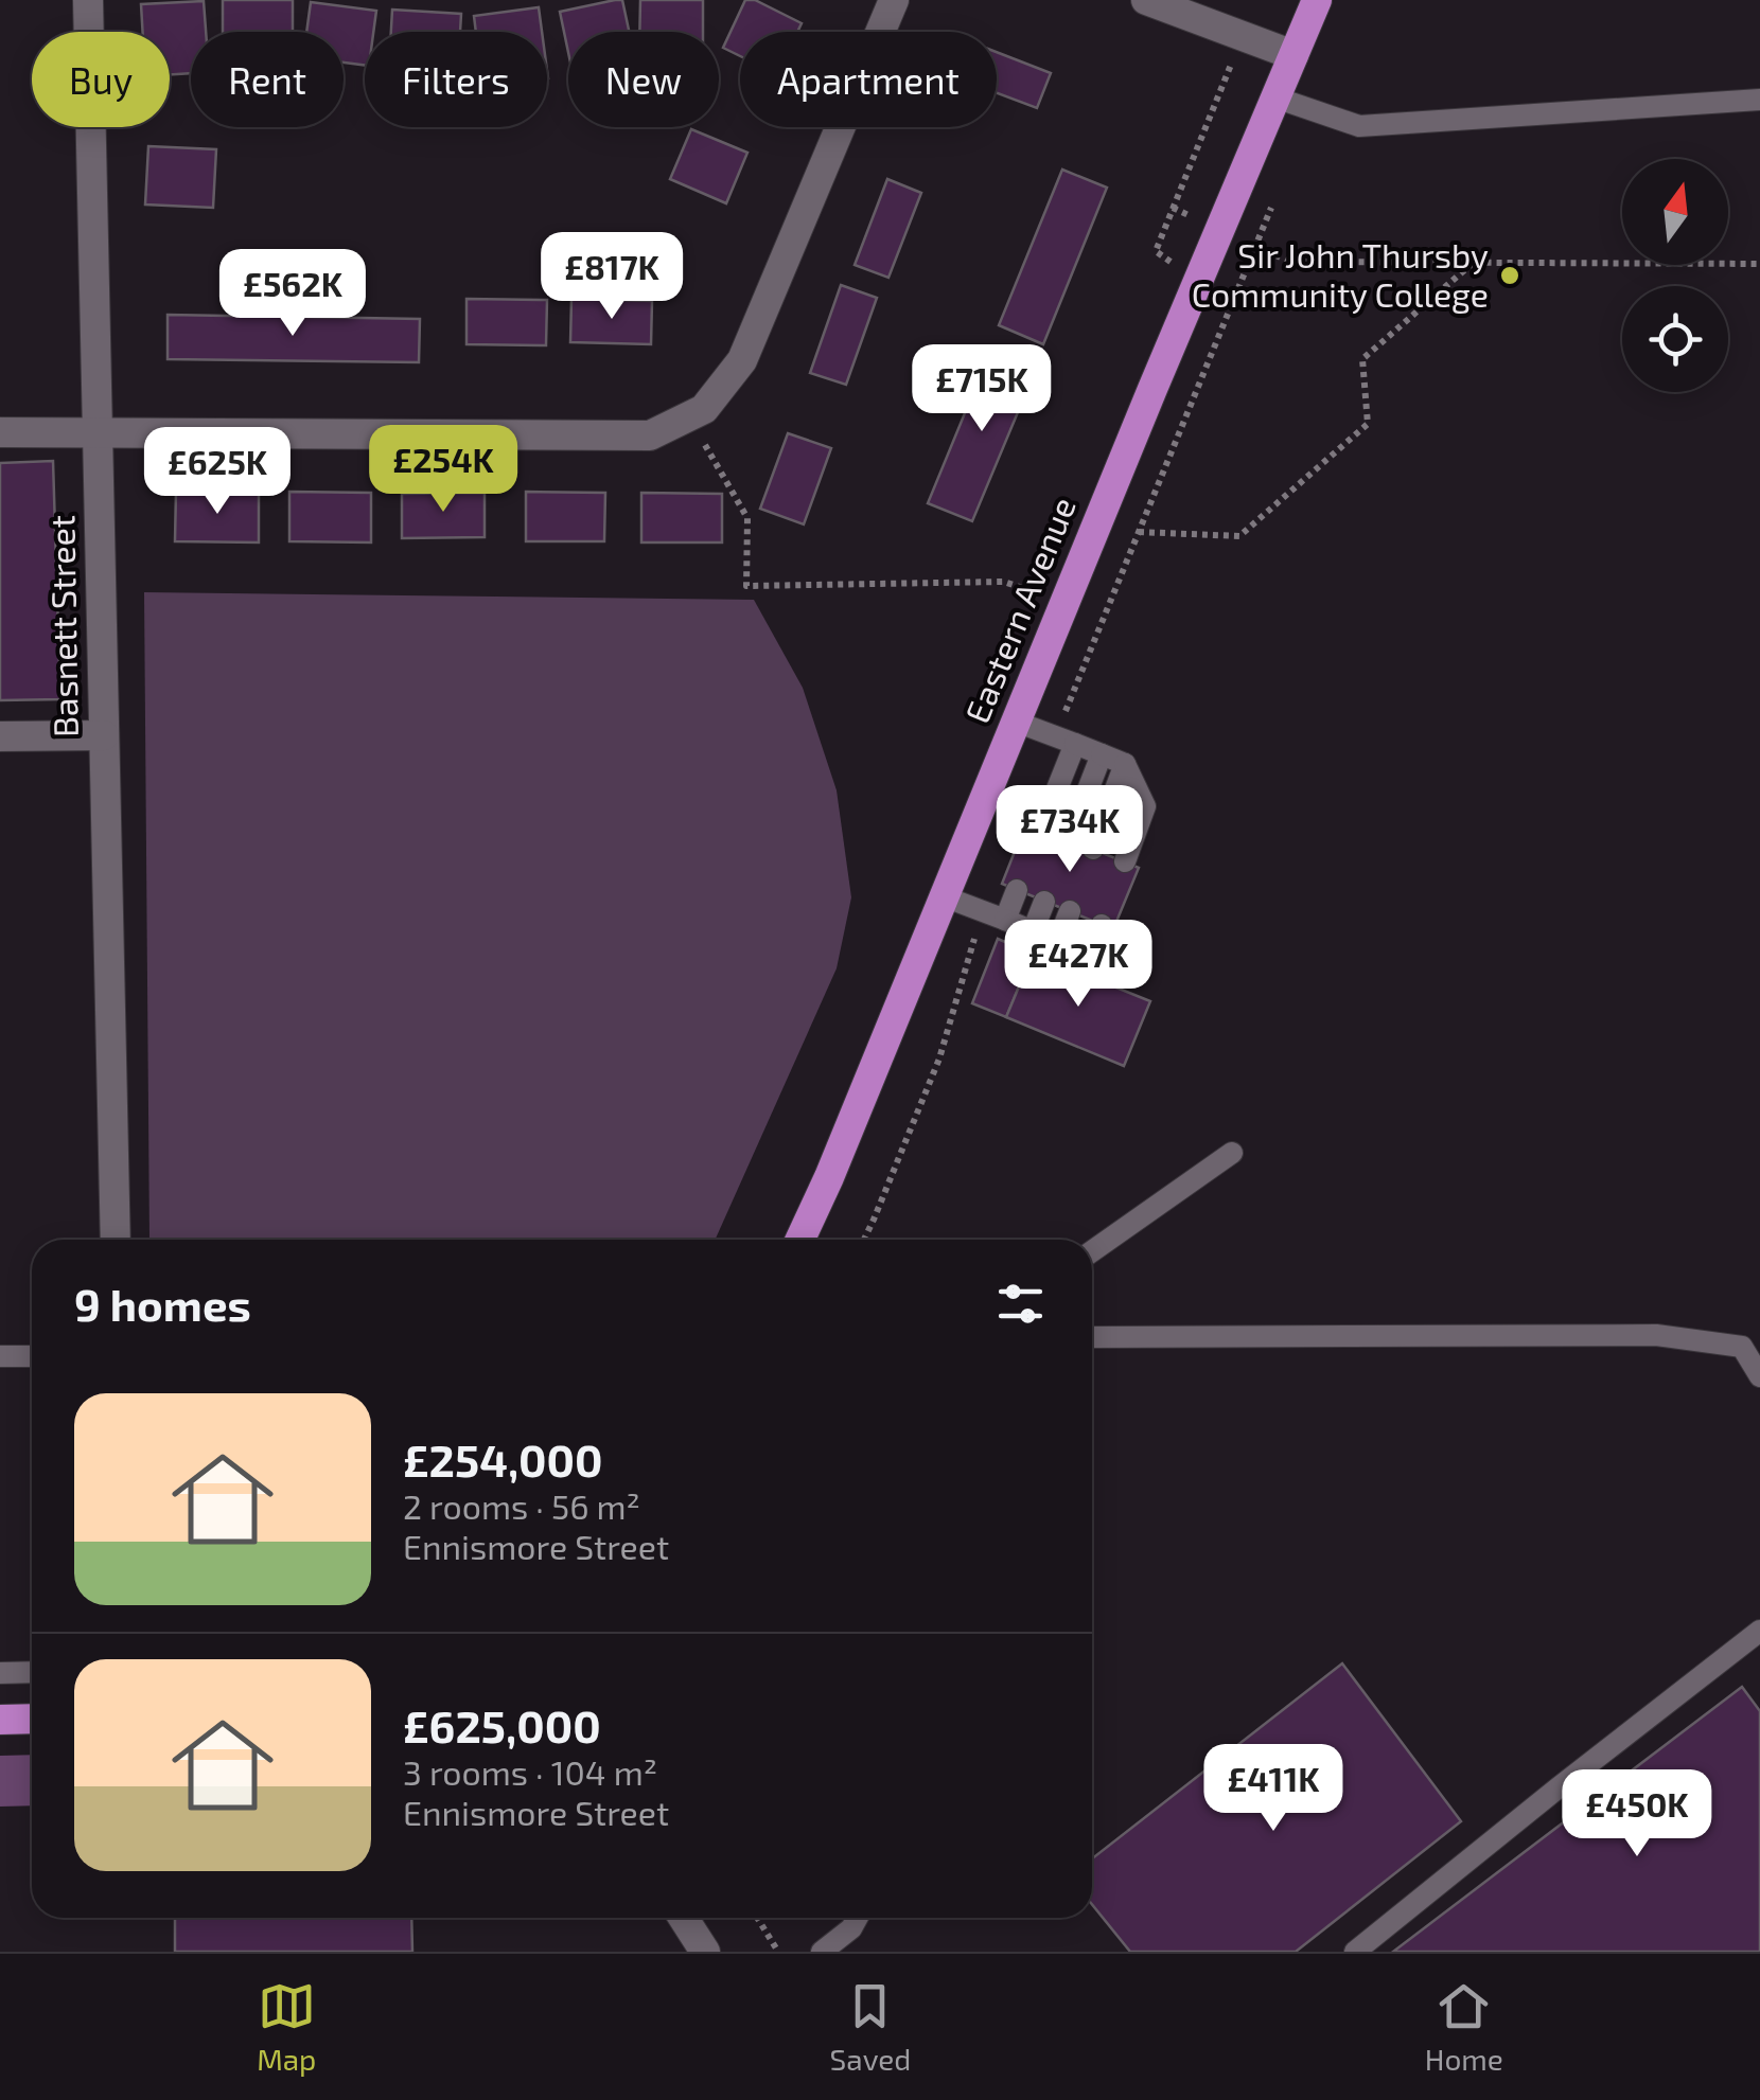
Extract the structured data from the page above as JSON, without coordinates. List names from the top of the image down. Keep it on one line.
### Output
{"streets":{"highway":["Eastern Avenue"],"street":["Basnett Street"]},"places":["Sir John Thursby Community College"],"north":"top","page":{"chip":["Buy","Rent","Filters","New","Apartment"],"price":["£817K","£562K","£715K","£254K","£625K","£734K","£427K","£411K","£450K"],"heading":"9 homes","list":[{"name":"£254,000","note":"2 rooms · 56 m² · Ennismore Street"},{"name":"£625,000","note":"3 rooms · 104 m² · Ennismore Street"}],"tabs":["Map","Saved","Home"]}}
